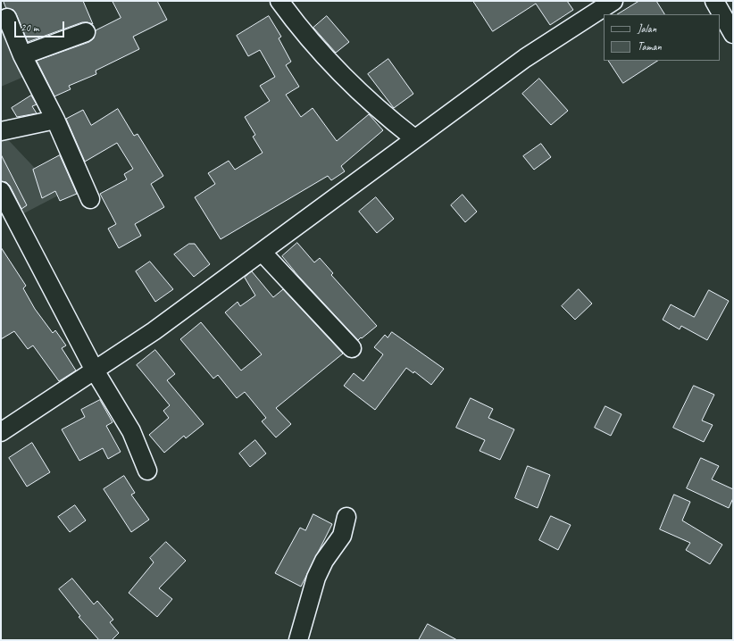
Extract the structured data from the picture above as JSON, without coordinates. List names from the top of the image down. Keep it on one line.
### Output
{"legend":["Jalan","Taman"],"scale_bar":"20 m"}
